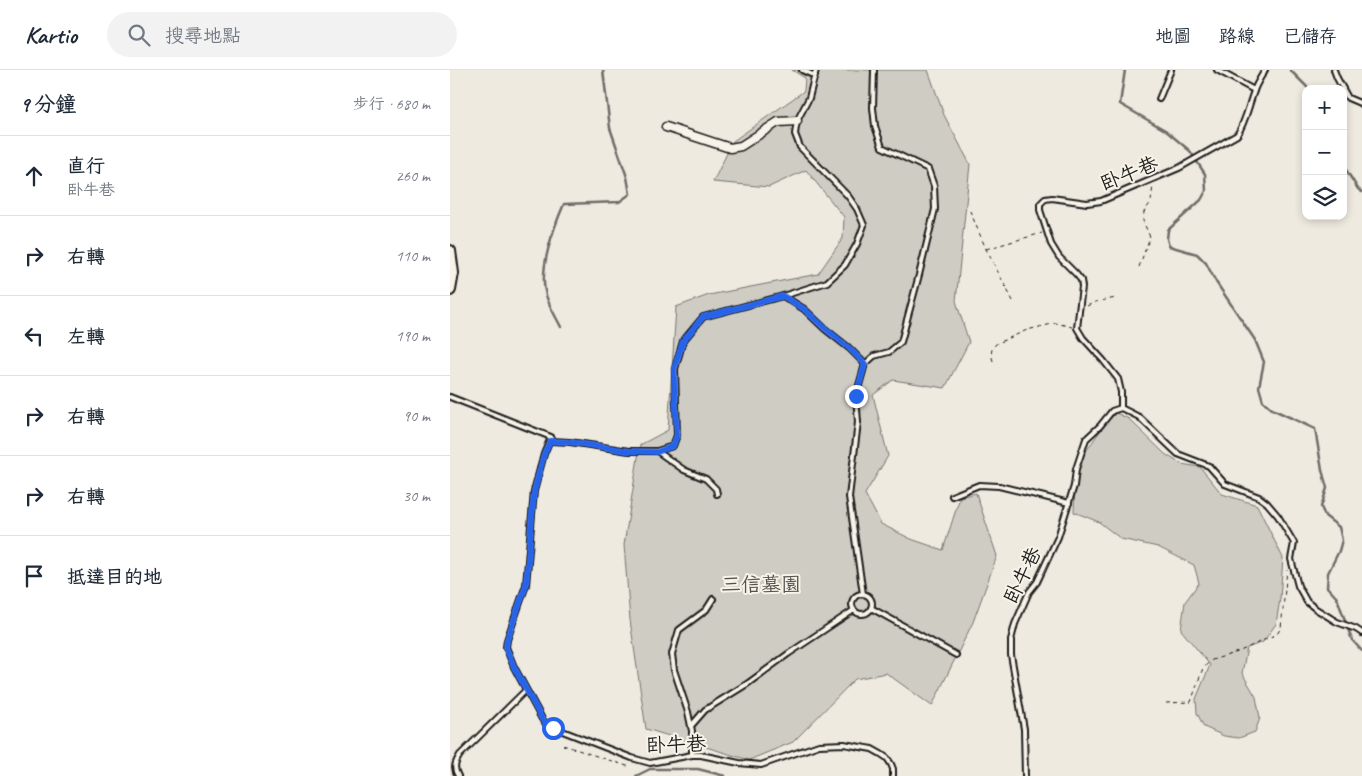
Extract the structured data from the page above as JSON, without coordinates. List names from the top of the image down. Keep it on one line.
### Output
{"streets":{"lane":["卧牛巷"]},"parks":["三信墓園"],"page":{"header":"Kartio","search":"搜尋地點","nav":["地圖","路線","已儲存"],"heading":["9 分鐘","步行 · 680 m"],"map_buttons":["+","−"],"list":[["直行","卧牛巷","260 m"],["右轉","110 m"],["左轉","190 m"],["右轉","90 m"],["右轉","30 m"],"抵達目的地"]}}
